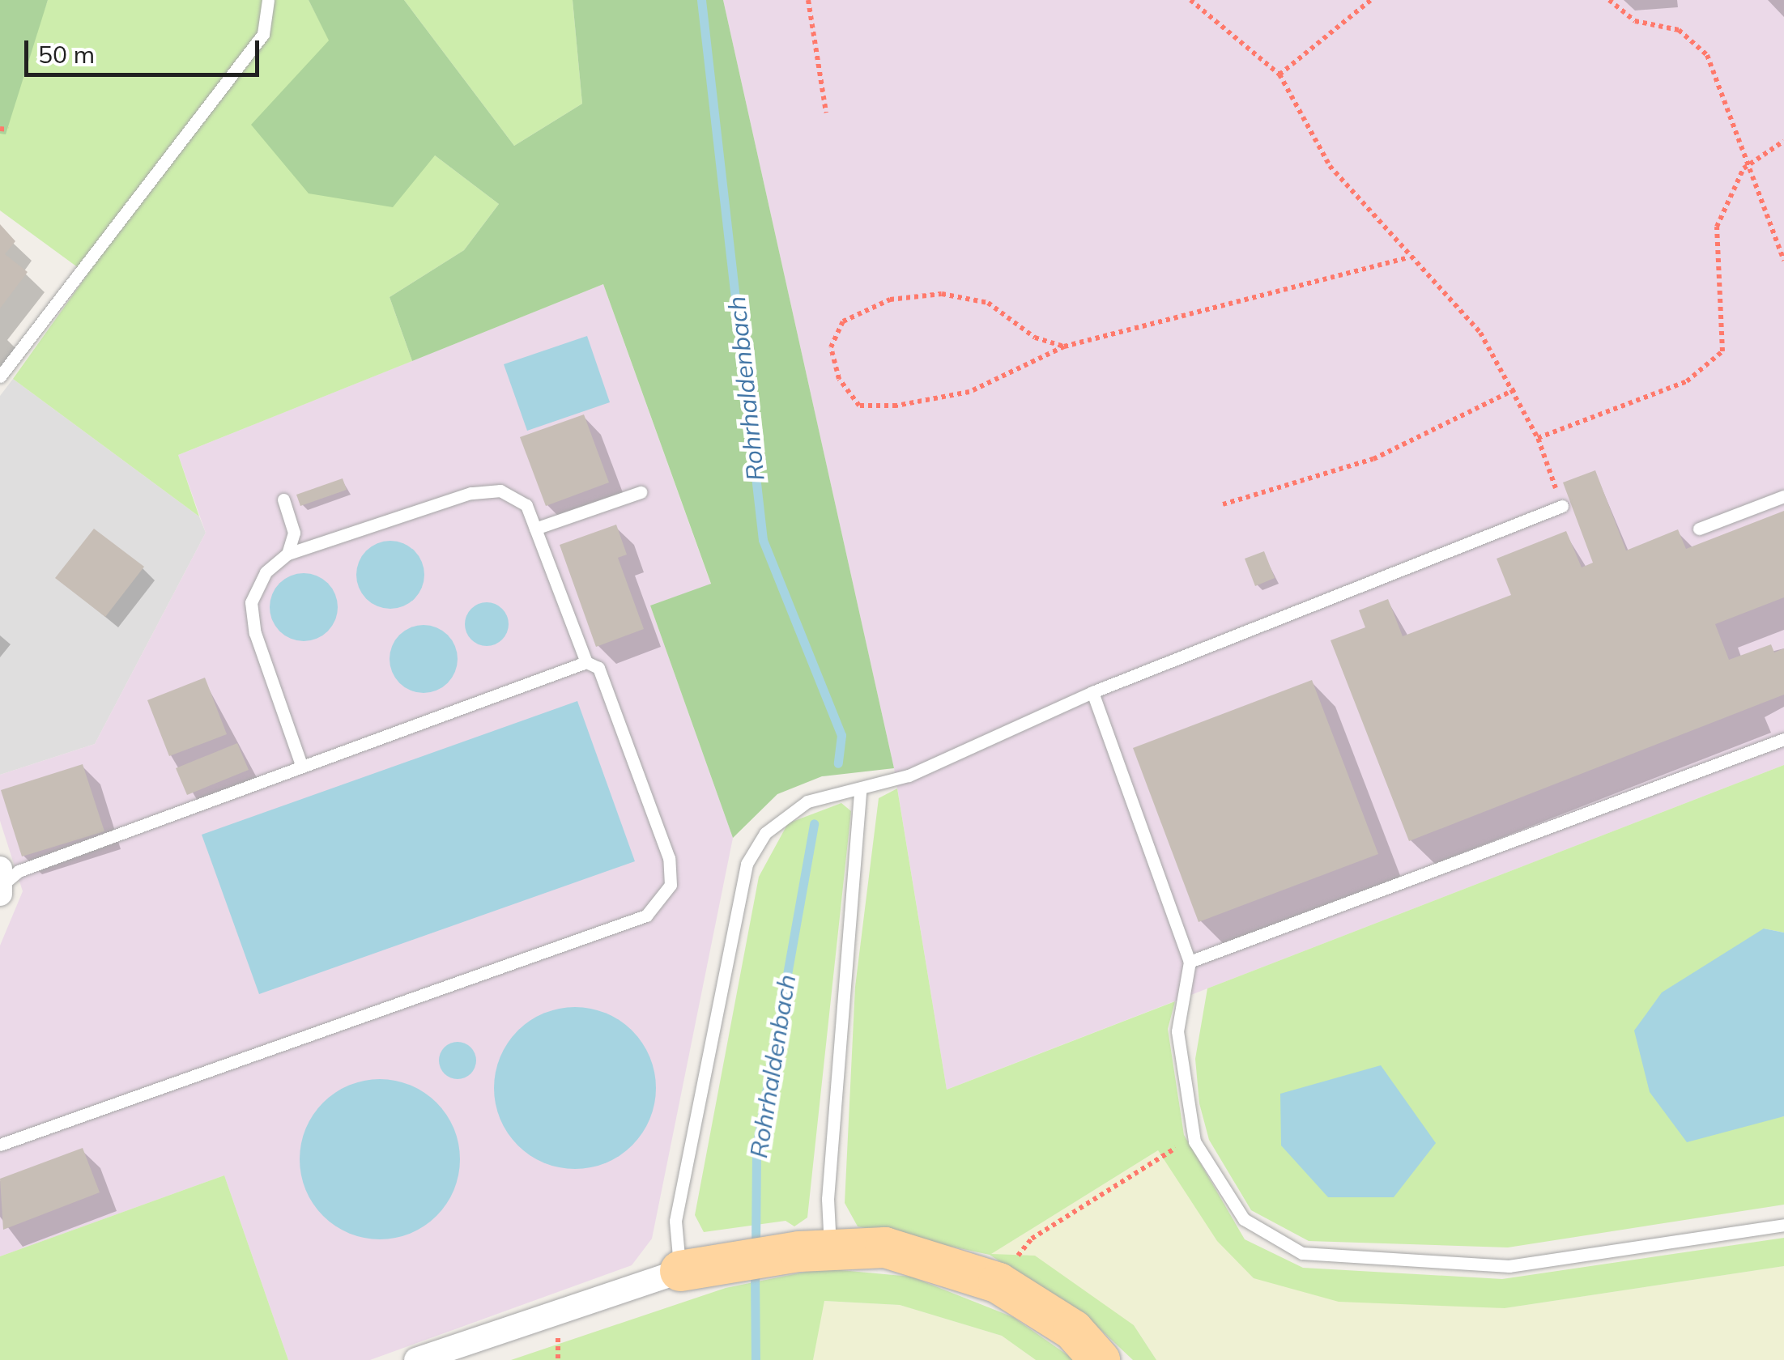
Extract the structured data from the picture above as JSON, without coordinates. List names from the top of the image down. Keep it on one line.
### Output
{"water":["Rohrhaldenbach"],"scale_bar":"50 m"}
